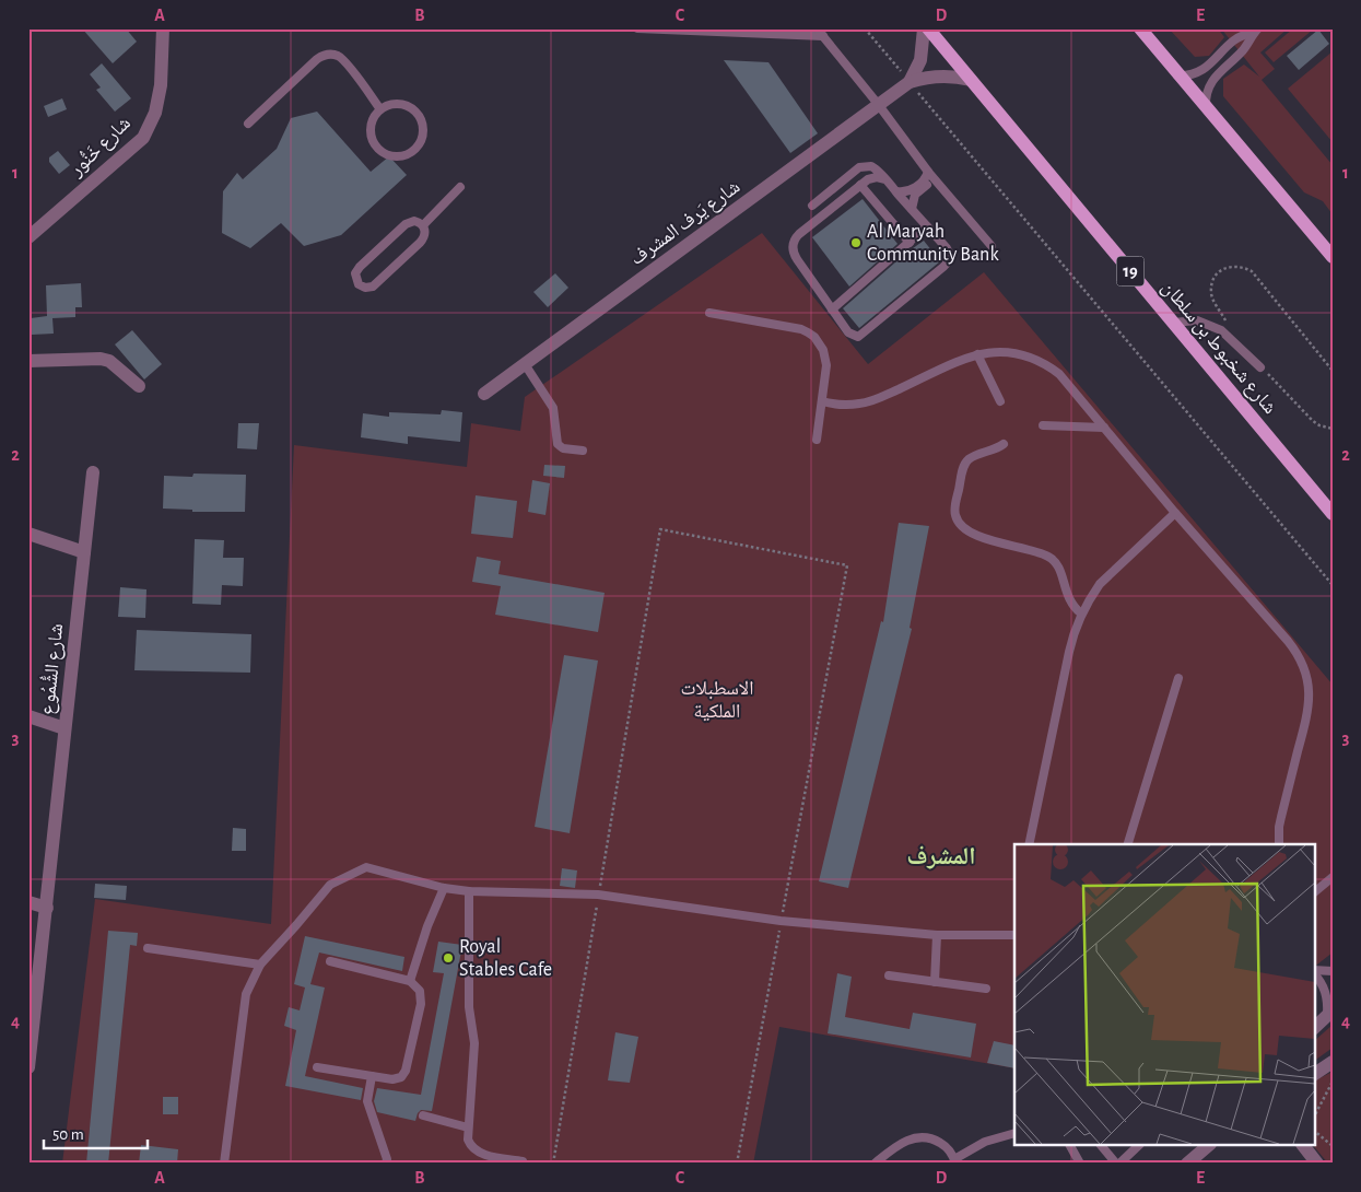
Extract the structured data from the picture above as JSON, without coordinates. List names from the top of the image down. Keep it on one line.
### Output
{"streets":{"main road":["19","شارع شخبوط بن سلطان"],"street":["شارع خَنُّور","شارع يَرف المشرف","شارع الشُّمُوع"]},"crossings":[["شارع يَرف المشرف","شارع شخبوط بن سلطان"]],"districts":["المشرف"],"parks":["الاسطبلات الملكية"],"places":["Al Maryah Community Bank","Royal Stables Cafe"],"scale_bar":"50 m","grid":{"columns":["A","B","C","D","E"],"rows":["1","2","3","4"]}}
